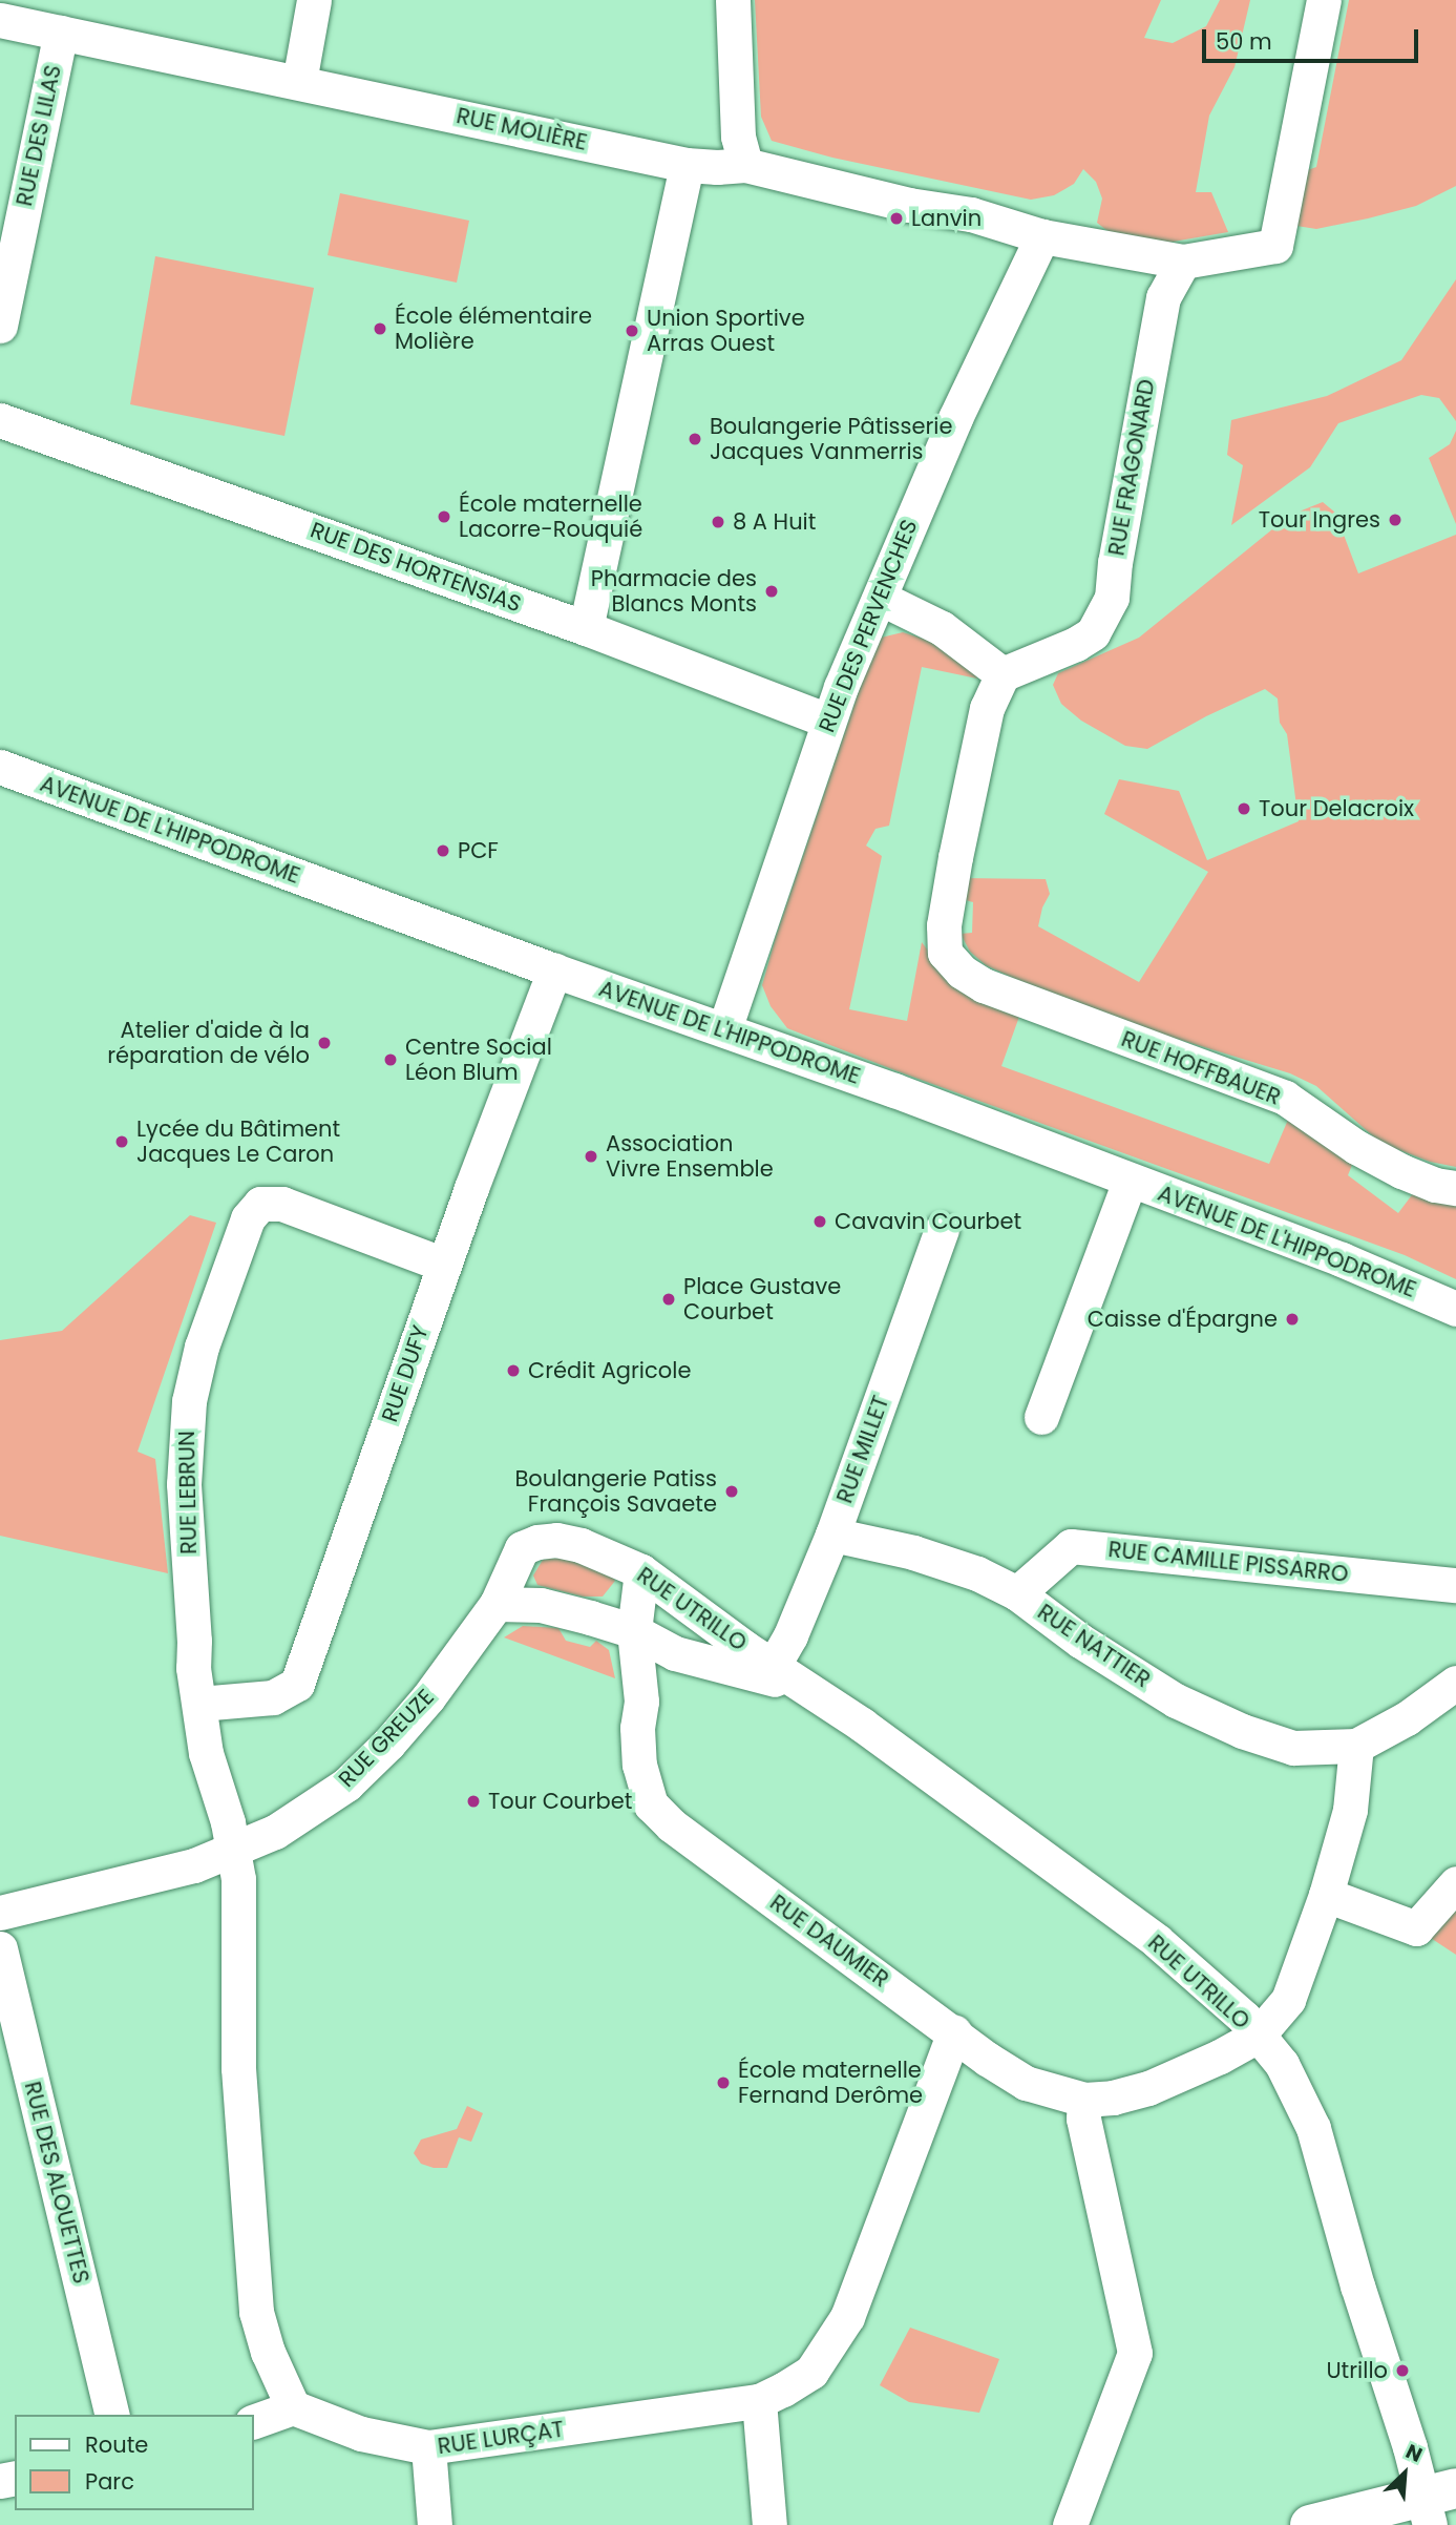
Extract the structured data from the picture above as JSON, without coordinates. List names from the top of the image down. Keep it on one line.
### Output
{"streets":{"street":["RUE MOLIÈRE","RUE DES LILAS","RUE FRAGONARD","RUE DES HORTENSIAS","RUE DES PERVENCHES","AVENUE DE L'HIPPODROME","RUE HOFFBAUER","RUE DUFY","RUE MILLET","RUE LEBRUN","RUE CAMILLE PISSARRO","RUE UTRILLO","RUE NATTIER","RUE GREUZE","RUE DAUMIER","RUE DES ALOUETTES","RUE LURÇAT"]},"crossings":[["RUE MOLIÈRE","RUE DES LILAS"],["RUE MOLIÈRE","RUE FRAGONARD"],["RUE MOLIÈRE","RUE DES PERVENCHES"],["RUE FRAGONARD","RUE HOFFBAUER"],["RUE DES HORTENSIAS","RUE DES PERVENCHES"],["RUE DES PERVENCHES","AVENUE DE L'HIPPODROME"],["AVENUE DE L'HIPPODROME","RUE DUFY"],["RUE DUFY","RUE LEBRUN"],["RUE MILLET","RUE UTRILLO"],["RUE MILLET","RUE NATTIER"],["RUE LEBRUN","RUE GREUZE"],["RUE CAMILLE PISSARRO","RUE NATTIER"],["RUE UTRILLO","RUE GREUZE"],["RUE UTRILLO","RUE DAUMIER"],["RUE DAUMIER","RUE LURÇAT"]],"places":["Lanvin","École élémentaire Molière","Union Sportive Arras Ouest","Boulangerie Pâtisserie Jacques Vanmerris","École maternelle Lacorre-Rouquié","Tour Ingres","8 A Huit","Pharmacie des Blancs Monts","Tour Delacroix","PCF","Atelier d'aide à la réparation de vélo","Centre Social Léon Blum","Lycée du Bâtiment Jacques Le Caron","Association Vivre Ensemble","Cavavin Courbet","Place Gustave Courbet","Caisse d'Épargne","Crédit Agricole","Boulangerie Patiss François Savaete","Tour Courbet","École maternelle Fernand Derôme","Utrillo"],"legend":["Route","Parc"],"scale_bar":"50 m","north":"top right"}
